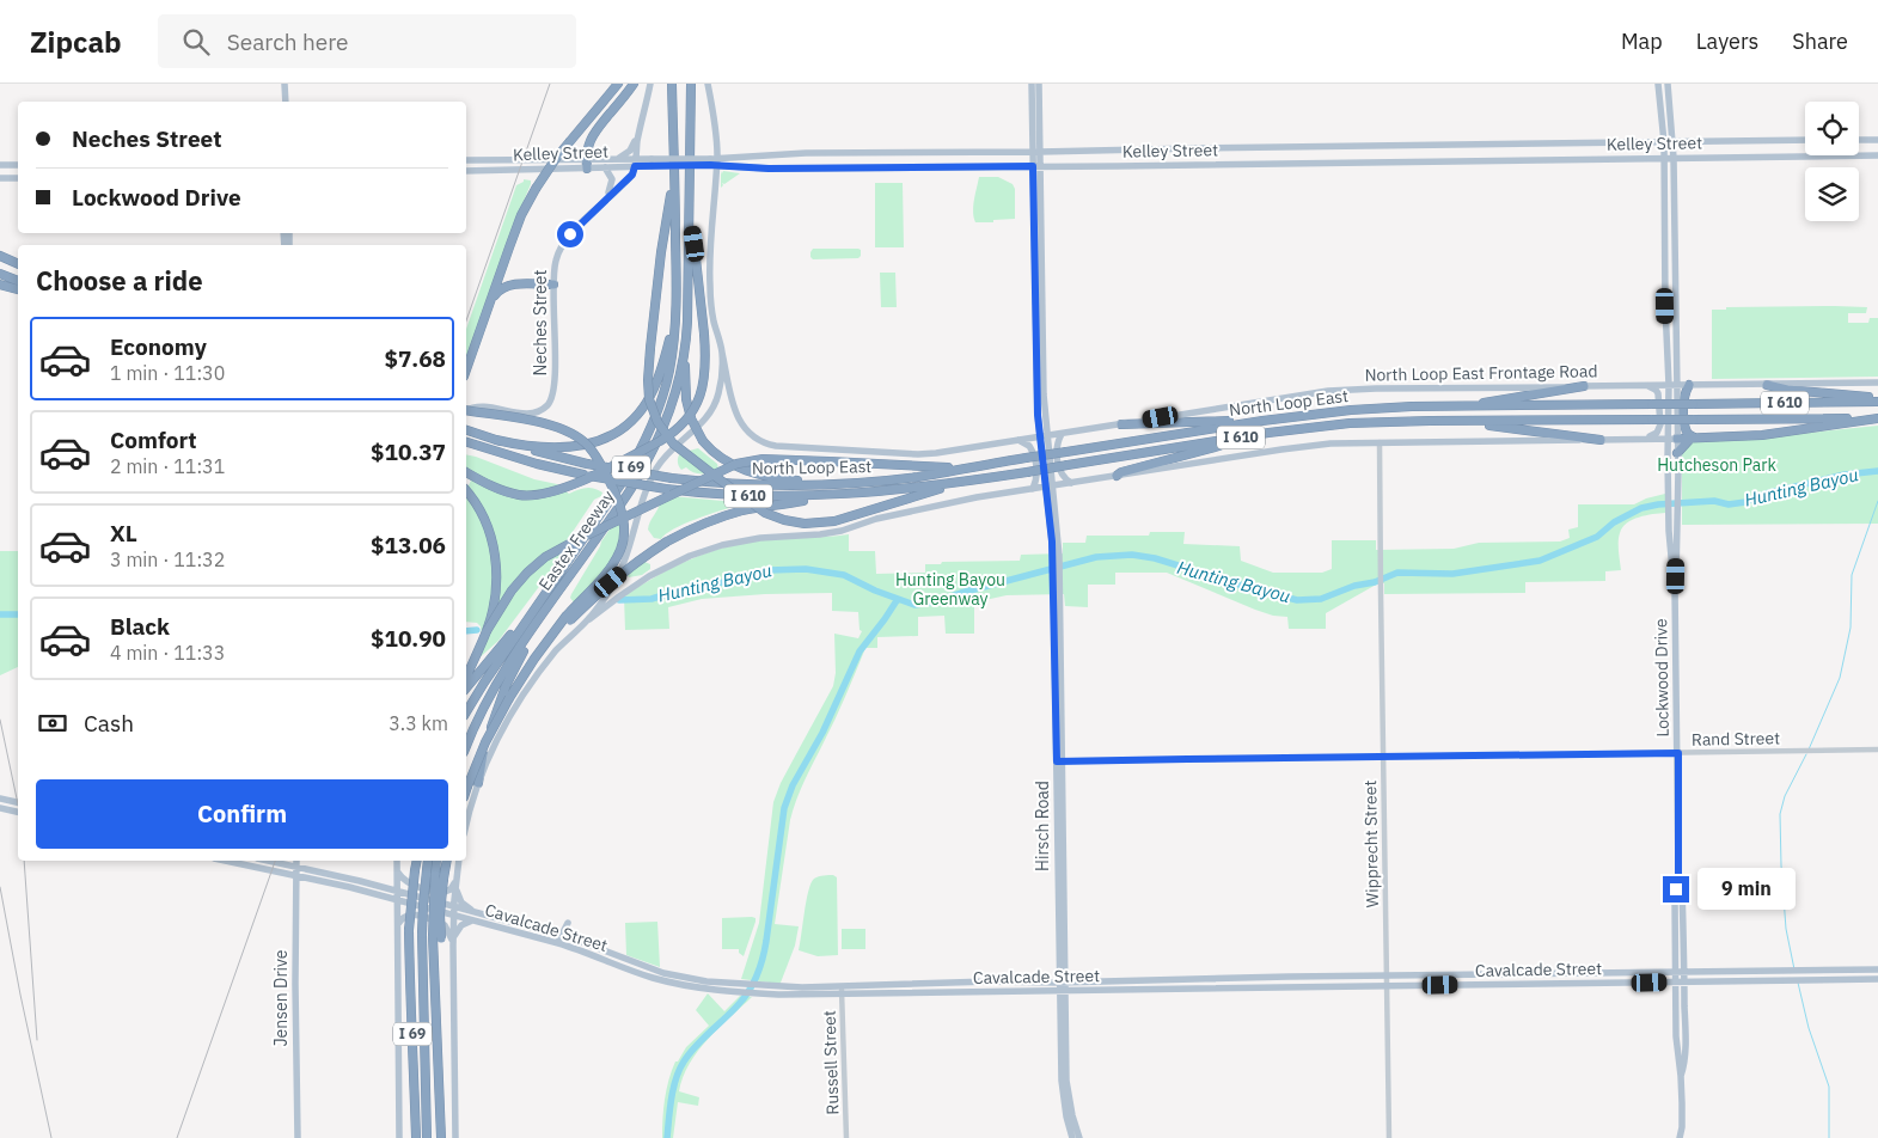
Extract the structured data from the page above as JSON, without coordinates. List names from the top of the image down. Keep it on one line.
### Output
{"streets":{"highway":["North Loop East","I 610","I 69","Eastex Freeway"],"main road":["Kelley Street","Neches Street","North Loop East Frontage Road","Lockwood Drive","Hirsch Road","Cavalcade Street","Jensen Drive"],"street":["Rand Street","Wipprecht Street","Russell Street"]},"crossings":[["Kelley Street","Neches Street"],["Kelley Street","North Loop East Frontage Road"],["Kelley Street","Lockwood Drive"],["Kelley Street","Hirsch Road"],["North Loop East Frontage Road","Lockwood Drive"],["North Loop East Frontage Road","Hirsch Road"],["Lockwood Drive","Rand Street"],["Lockwood Drive","Cavalcade Street"],["Rand Street","Hirsch Road"],["Rand Street","Wipprecht Street"],["Hirsch Road","Cavalcade Street"],["Wipprecht Street","Cavalcade Street"],["Cavalcade Street","Jensen Drive"],["Cavalcade Street","Russell Street"]],"water":["Hunting Bayou"],"parks":["Hutcheson Park","Hunting Bayou Greenway"],"page":{"header":"Zipcab","search":"Search here","nav":["Map","Layers","Share"],"banner":["Neches Street","Lockwood Drive"],"heading":"Choose a ride","list":[{"name":"Economy","note":"1 min · 11:30","value":"$7.68"},{"name":"Comfort","note":"2 min · 11:31","value":"$10.37"},{"name":"XL","note":"3 min · 11:32","value":"$13.06"},{"name":"Black","note":"4 min · 11:33","value":"$10.90"}],"pay":["Cash","3.3 km"],"buttons":"Confirm","bubble":"9 min"}}
